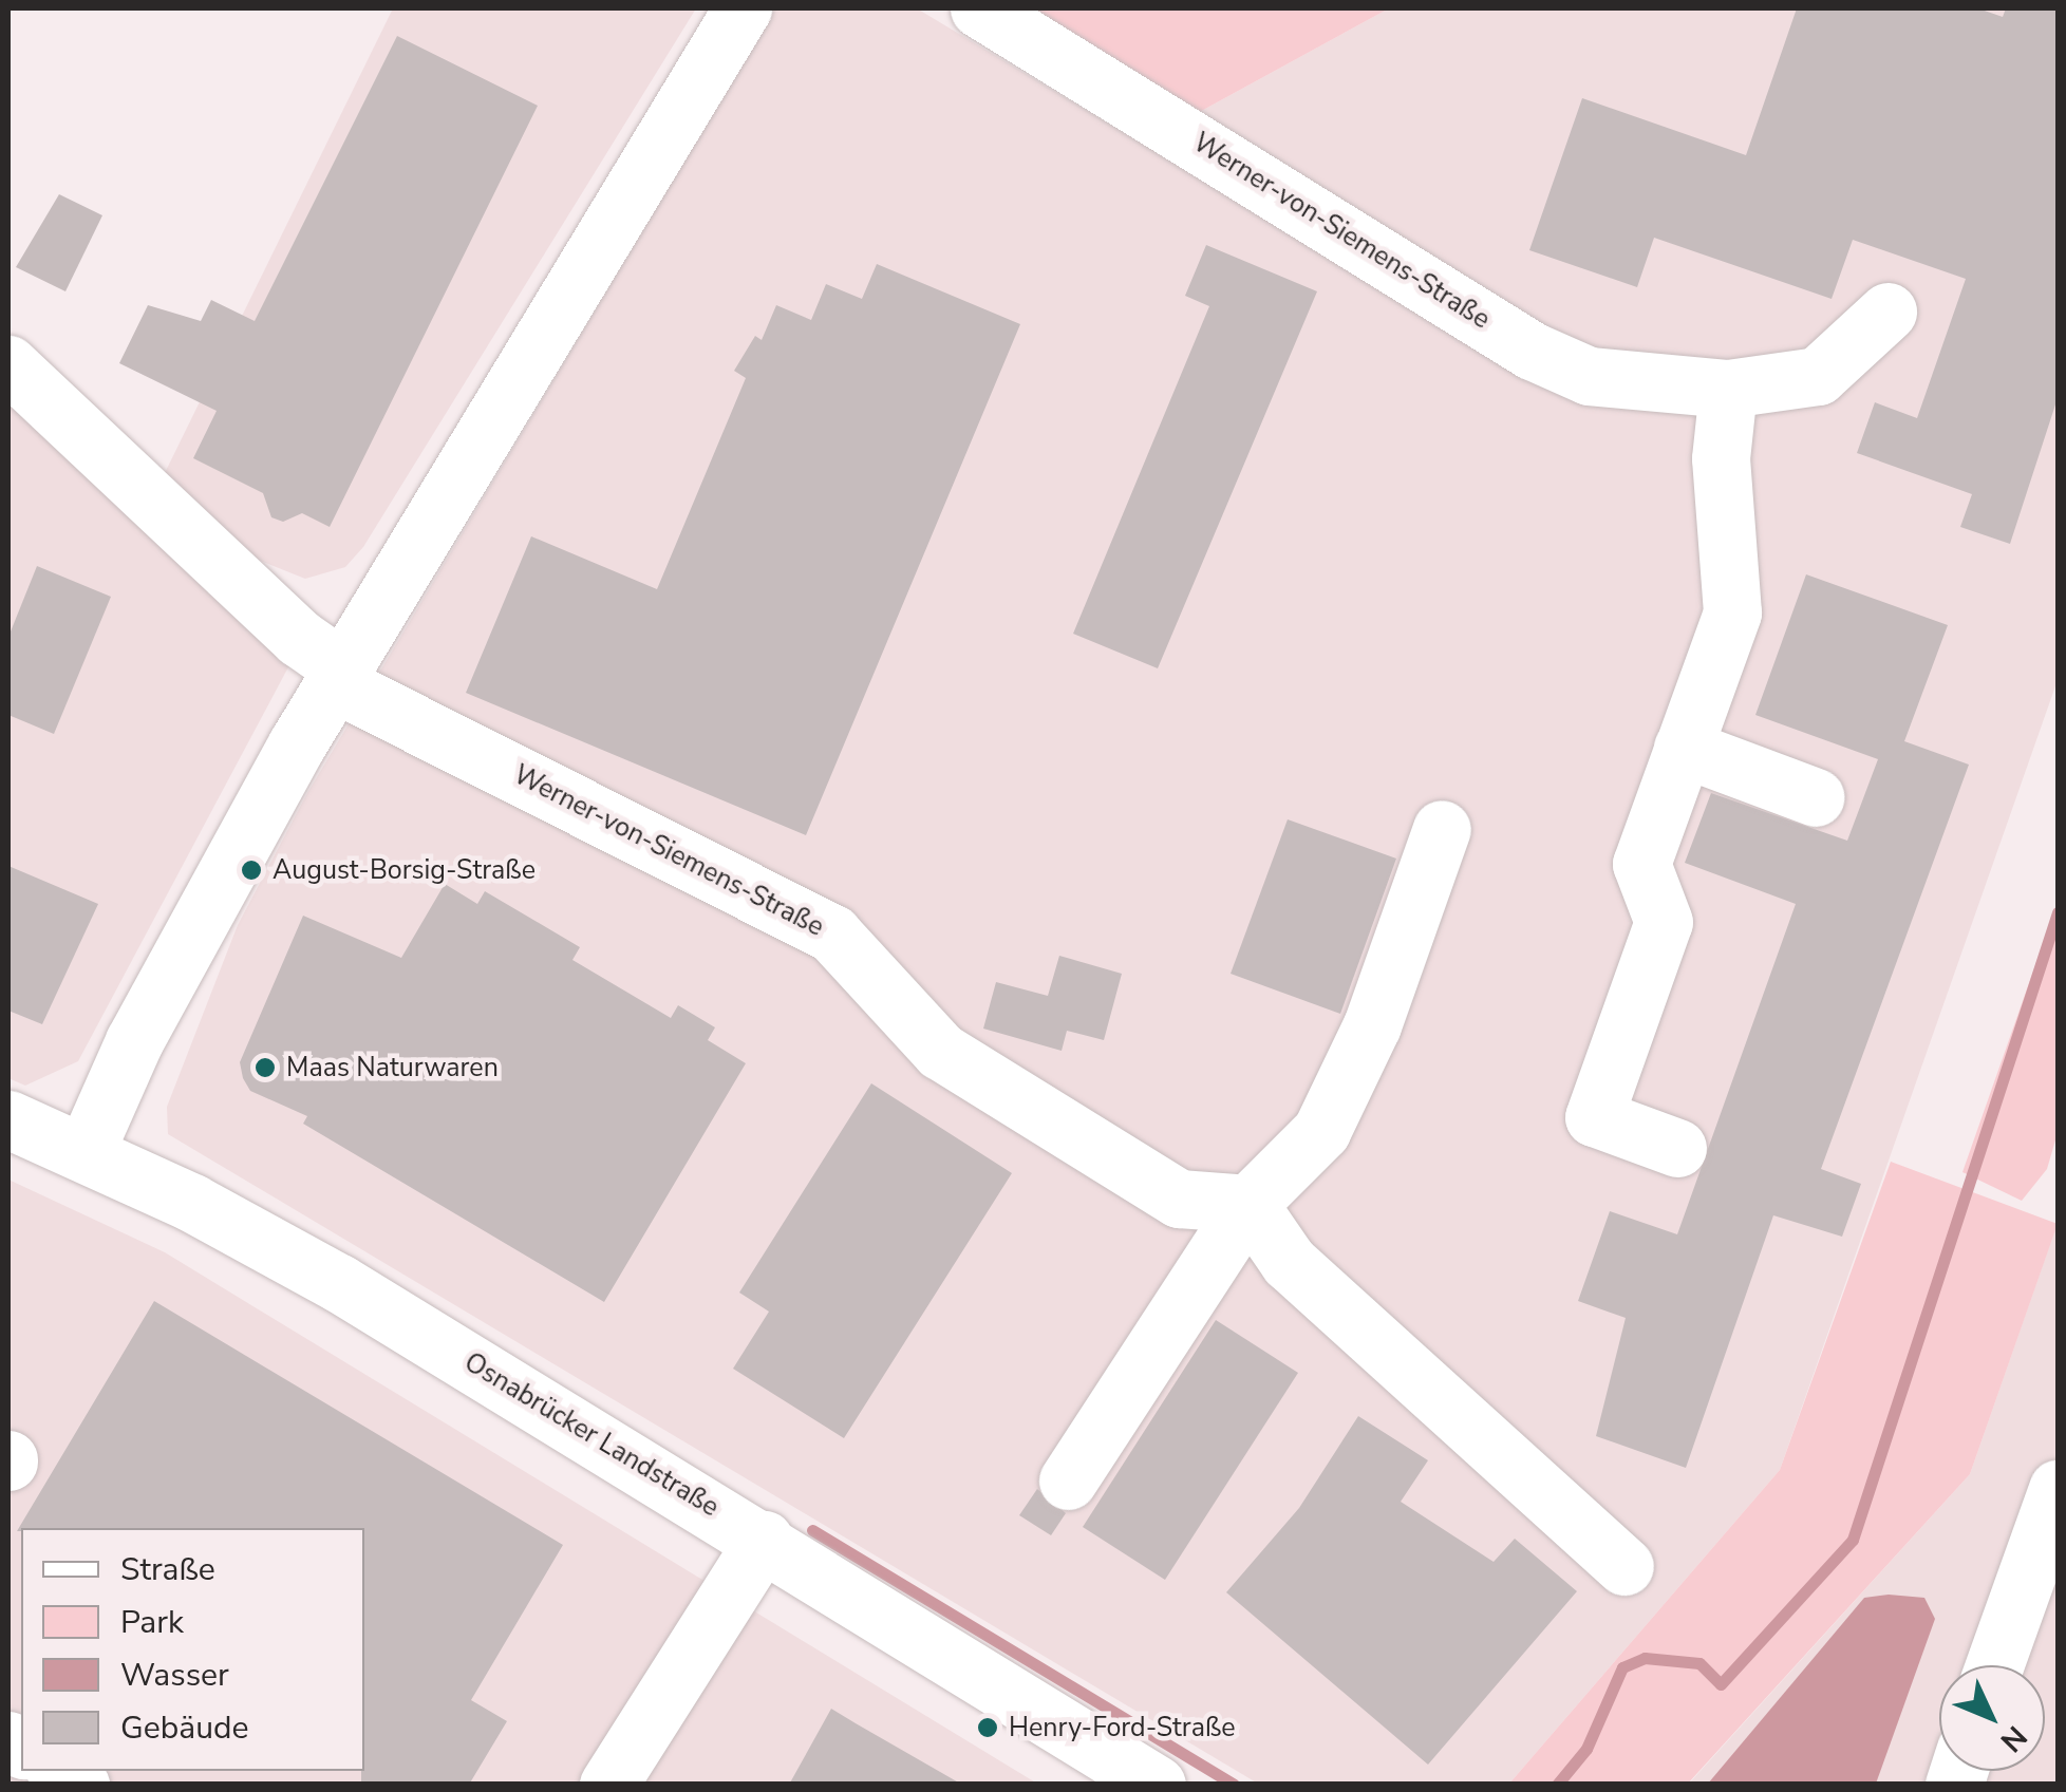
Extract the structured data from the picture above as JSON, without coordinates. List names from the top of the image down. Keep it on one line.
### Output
{"streets":{"street":["Werner-von-Siemens-Straße","Osnabrücker Landstraße"]},"places":["August-Borsig-Straße","Maas Naturwaren","Henry-Ford-Straße"],"legend":["Straße","Park","Wasser","Gebäude"],"north":"bottom right"}
